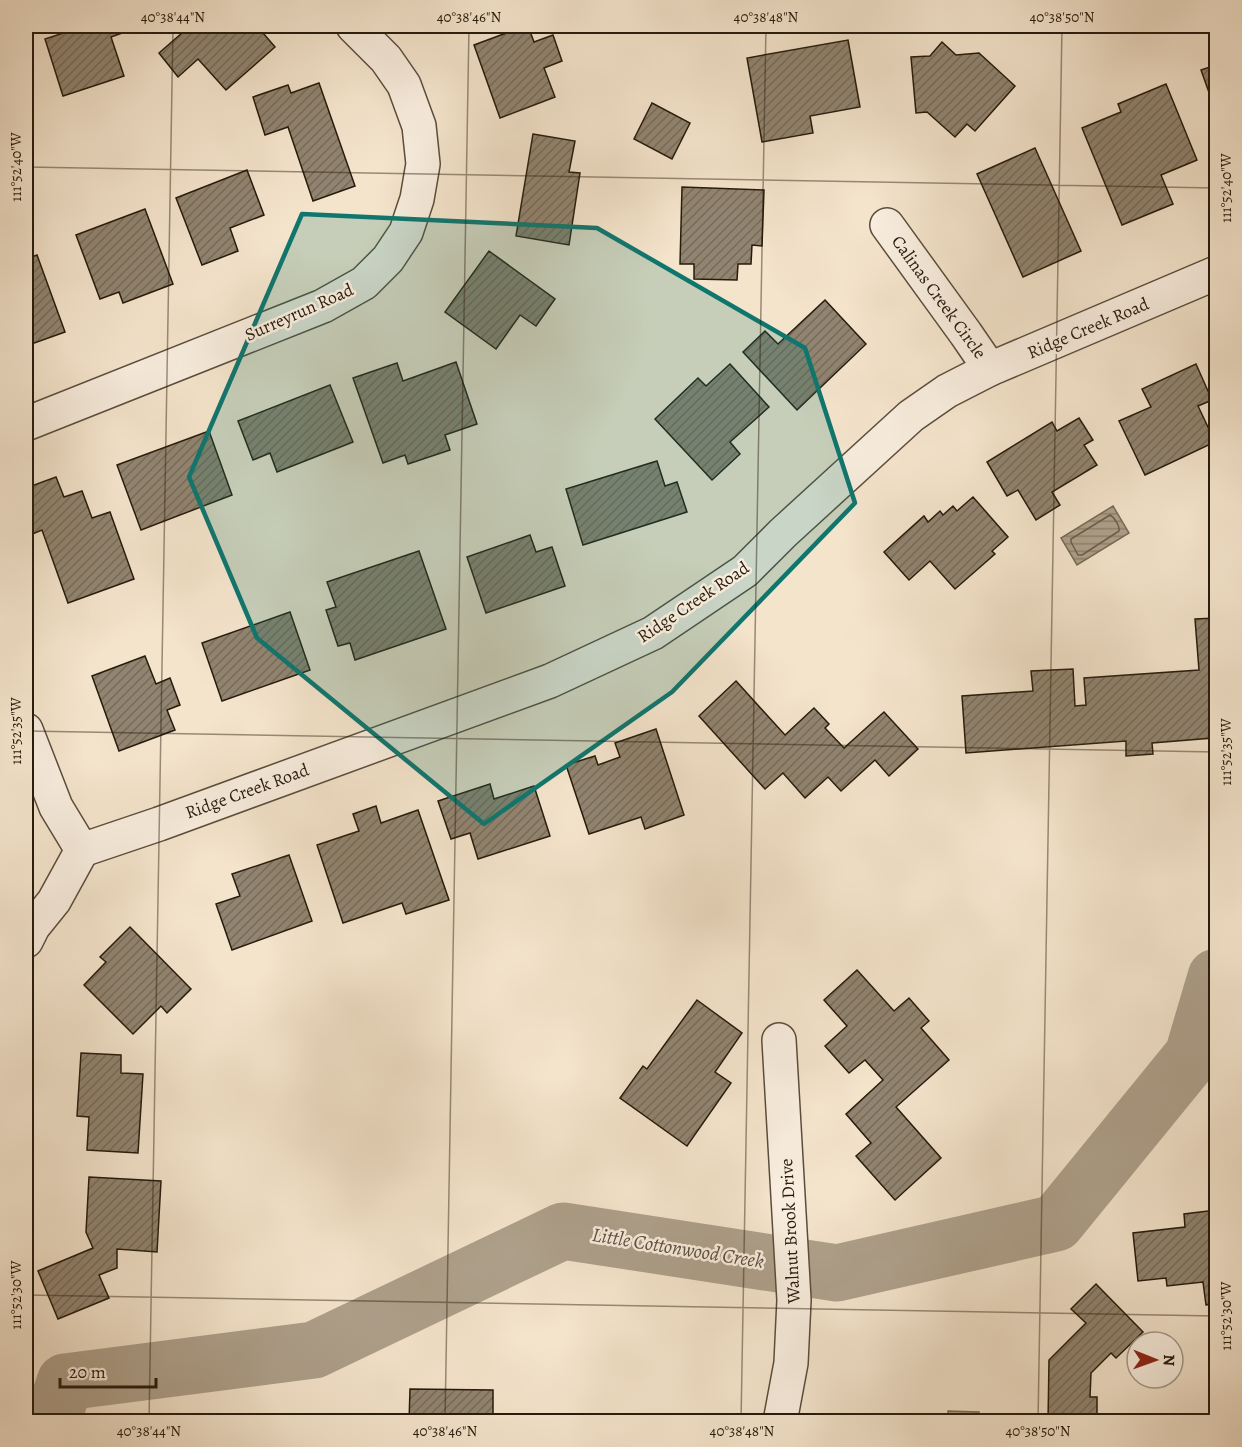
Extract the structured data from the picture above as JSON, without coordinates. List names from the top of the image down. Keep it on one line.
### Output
{"streets":{"street":["Calinas Creek Circle","Surreyrun Road","Ridge Creek Road","Walnut Brook Drive"]},"crossings":[["Calinas Creek Circle","Ridge Creek Road"]],"water":["Little Cottonwood Creek"],"scale_bar":"20 m","north":"right","coordinates":["40°38'44\"N","40°38'46\"N","40°38'48\"N","40°38'50\"N","111°52'40\"W","111°52'35\"W","111°52'30\"W"]}
